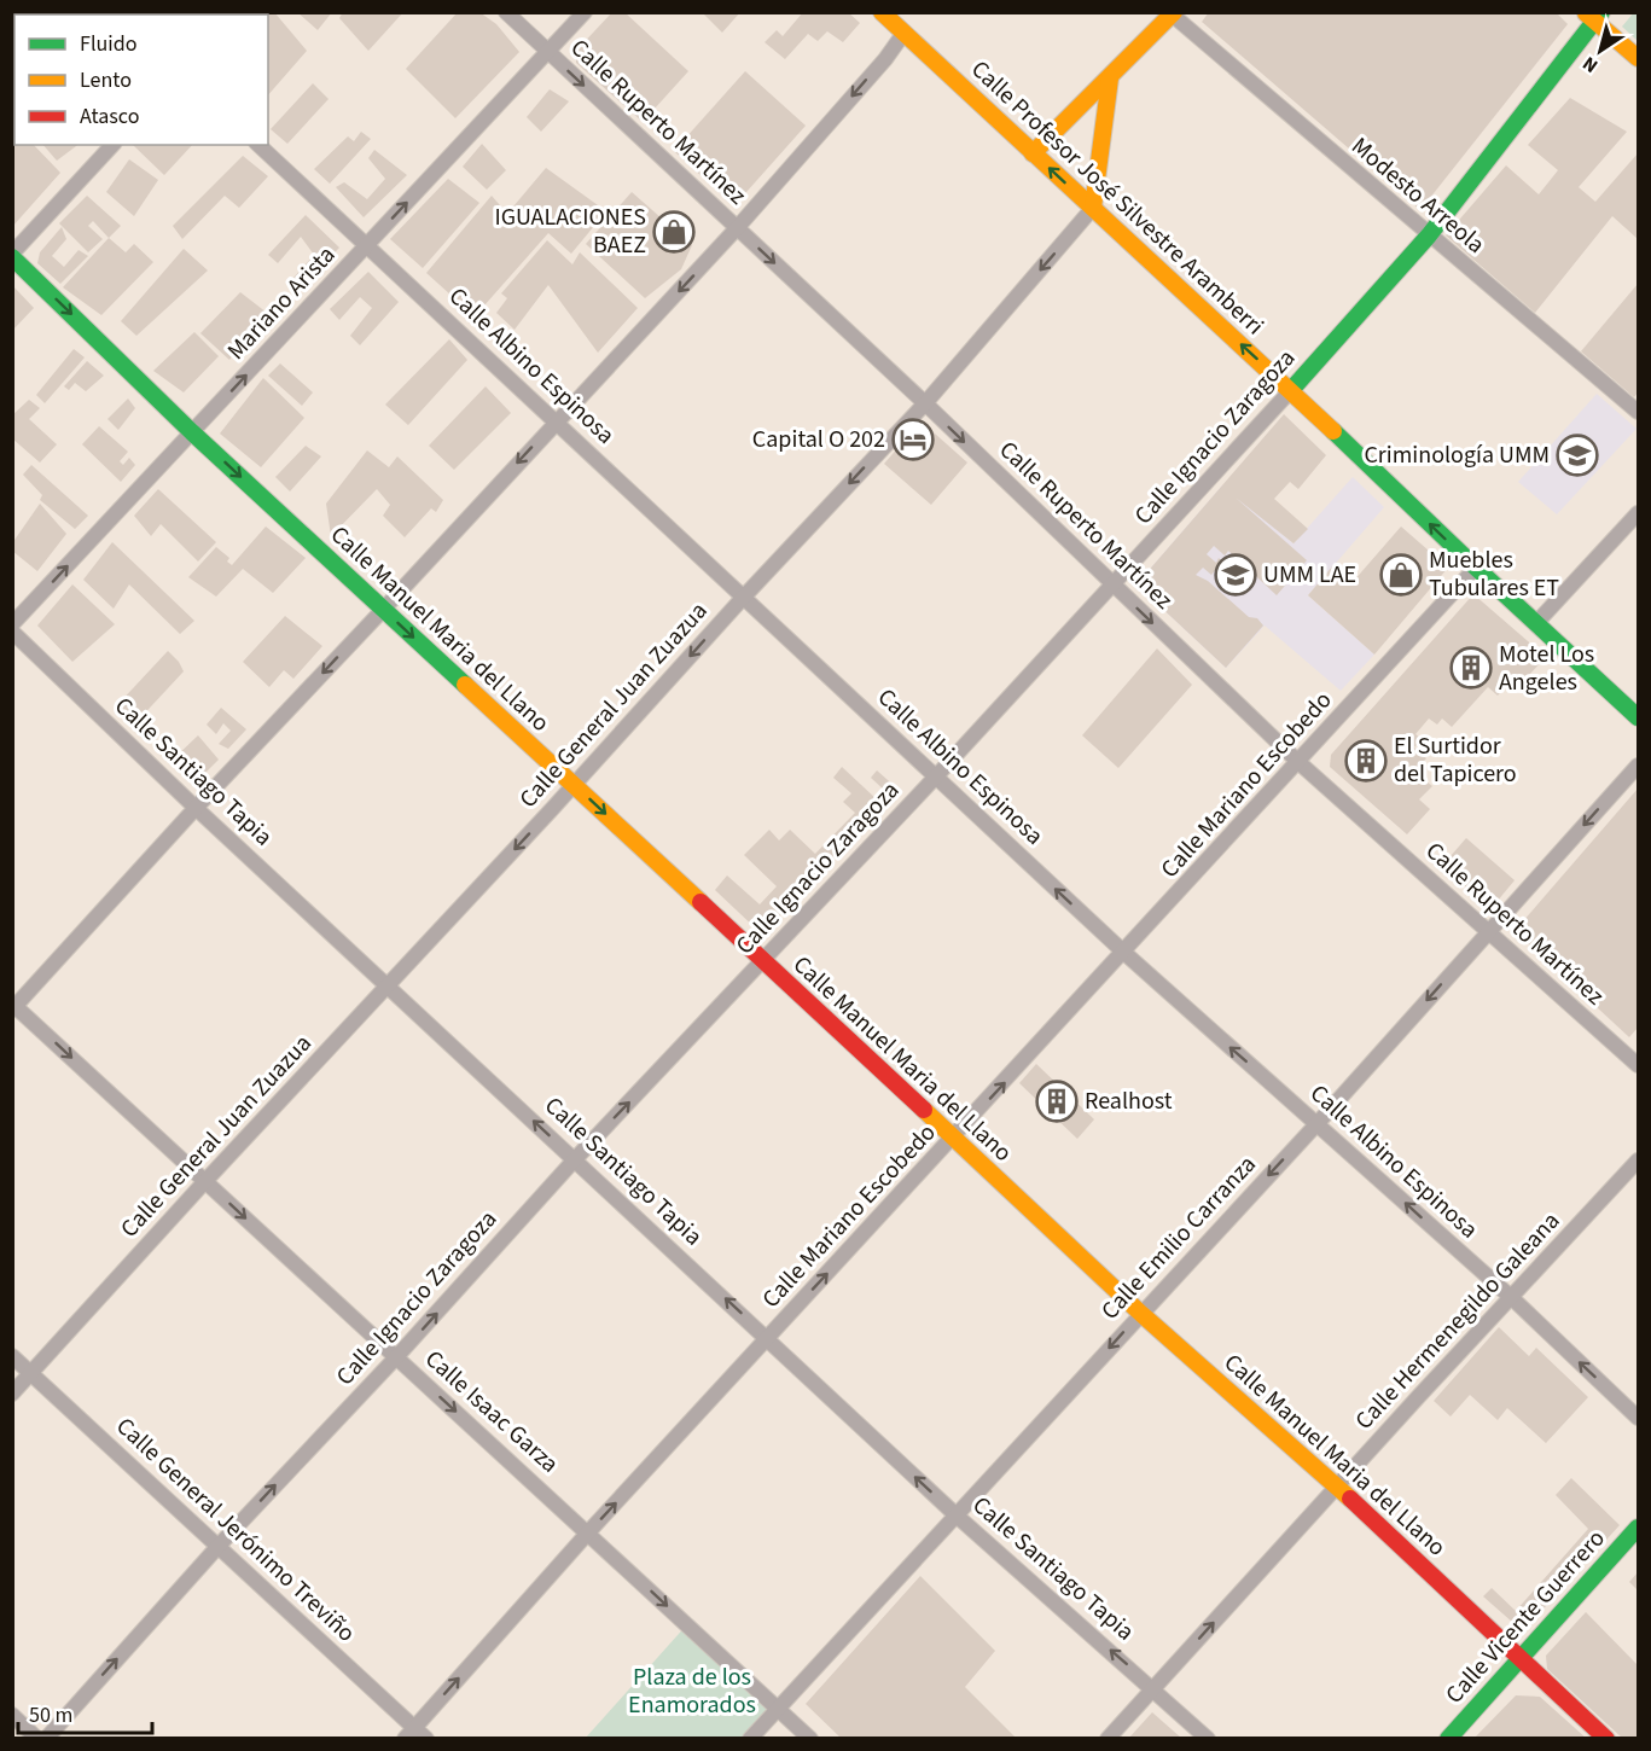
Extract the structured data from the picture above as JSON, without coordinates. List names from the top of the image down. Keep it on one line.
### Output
{"streets":{"street":["Calle Ruperto Martínez","Modesto Arreola","Calle Profesor José Silvestre Aramberri","Mariano Arista","Calle Albino Espinosa","Calle Ignacio Zaragoza","Calle Manuel Maria del Llano","Calle General Juan Zuazua","Calle Santiago Tapia","Calle Mariano Escobedo","Calle Emilio Carranza","Calle Hermenegildo Galeana","Calle Isaac Garza","Calle General Jerónimo Treviño","Calle Vicente Guerrero"]},"crossings":[["Calle Ruperto Martínez","Mariano Arista"],["Calle Ruperto Martínez","Calle Ignacio Zaragoza"],["Calle Ruperto Martínez","Calle General Juan Zuazua"],["Calle Ruperto Martínez","Calle Mariano Escobedo"],["Calle Ruperto Martínez","Calle Emilio Carranza"],["Modesto Arreola","Calle Ignacio Zaragoza"],["Calle Profesor José Silvestre Aramberri","Calle Ignacio Zaragoza"],["Calle Profesor José Silvestre Aramberri","Calle General Juan Zuazua"],["Calle Profesor José Silvestre Aramberri","Calle Mariano Escobedo"],["Mariano Arista","Calle Albino Espinosa"],["Mariano Arista","Calle Manuel Maria del Llano"],["Calle Albino Espinosa","Calle Ignacio Zaragoza"],["Calle Albino Espinosa","Calle General Juan Zuazua"],["Calle Albino Espinosa","Calle Mariano Escobedo"],["Calle Albino Espinosa","Calle Emilio Carranza"],["Calle Albino Espinosa","Calle Hermenegildo Galeana"],["Calle Ignacio Zaragoza","Calle Manuel Maria del Llano"],["Calle Ignacio Zaragoza","Calle Santiago Tapia"],["Calle Ignacio Zaragoza","Calle Isaac Garza"],["Calle Ignacio Zaragoza","Calle General Jerónimo Treviño"],["Calle Manuel Maria del Llano","Calle General Juan Zuazua"],["Calle Manuel Maria del Llano","Calle Mariano Escobedo"],["Calle Manuel Maria del Llano","Calle Emilio Carranza"],["Calle Manuel Maria del Llano","Calle Hermenegildo Galeana"],["Calle Manuel Maria del Llano","Calle Vicente Guerrero"],["Calle General Juan Zuazua","Calle Santiago Tapia"],["Calle General Juan Zuazua","Calle Isaac Garza"],["Calle General Juan Zuazua","Calle General Jerónimo Treviño"],["Calle Santiago Tapia","Calle Mariano Escobedo"],["Calle Santiago Tapia","Calle Emilio Carranza"],["Calle Santiago Tapia","Calle Hermenegildo Galeana"],["Calle Mariano Escobedo","Calle Isaac Garza"],["Calle Mariano Escobedo","Calle General Jerónimo Treviño"],["Calle Emilio Carranza","Calle Isaac Garza"]],"one_way":["Calle Ruperto Martínez","Calle Profesor José Silvestre Aramberri","Mariano Arista","Calle Albino Espinosa","Calle Ignacio Zaragoza","Calle Manuel Maria del Llano","Calle General Juan Zuazua","Calle Santiago Tapia","Calle Mariano Escobedo","Calle Emilio Carranza","Calle Isaac Garza"],"parks":["Plaza de los Enamorados"],"places":{"shop":["IGUALACIONES BAEZ","Muebles Tubulares ET"],"hotel":["Capital O 202"],"school or university":["Criminología UMM","UMM LAE"],"building":["Motel Los Angeles","El Surtidor del Tapicero","Realhost"]},"legend":["Fluido","Lento","Atasco"],"scale_bar":"50 m","north":"bottom left"}
